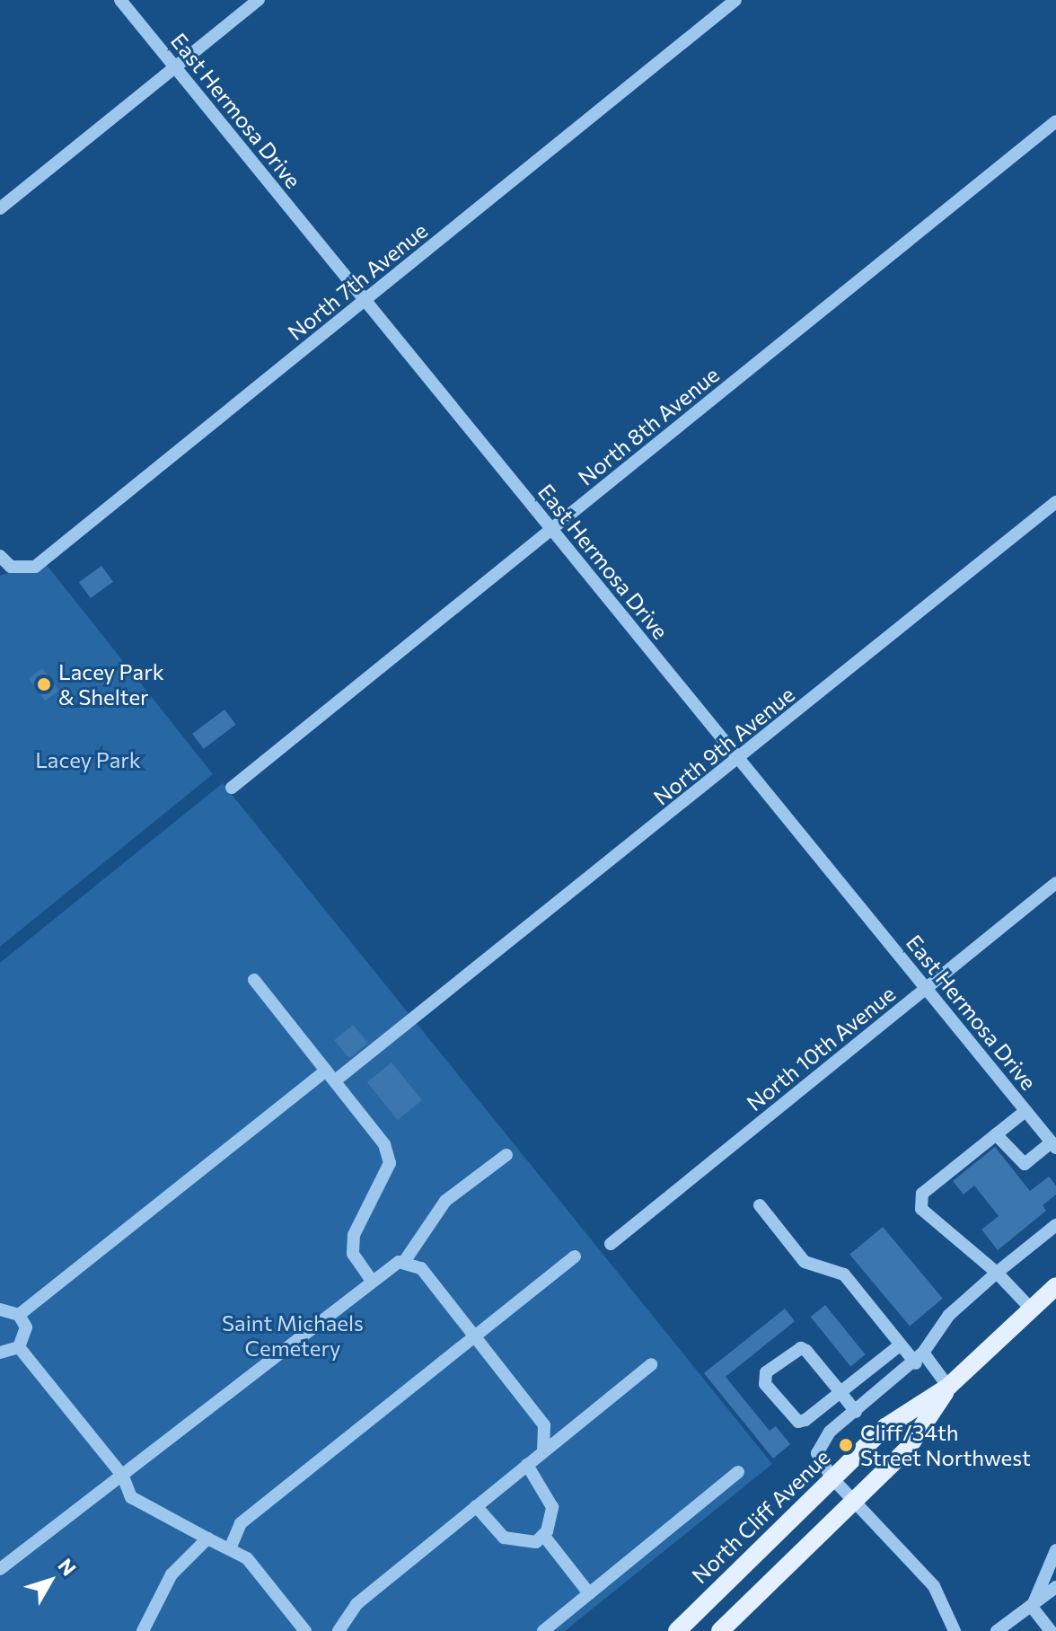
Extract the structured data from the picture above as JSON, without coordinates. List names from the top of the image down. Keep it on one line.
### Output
{"streets":{"main road":["North Cliff Avenue"],"street":["East Hermosa Drive","North 7th Avenue","North 8th Avenue","North 9th Avenue","North 10th Avenue"]},"crossings":[["East Hermosa Drive","North 7th Avenue"],["East Hermosa Drive","North 8th Avenue"],["East Hermosa Drive","North 9th Avenue"],["East Hermosa Drive","North 10th Avenue"]],"parks":["Lacey Park","Saint Michaels Cemetery"],"places":["Lacey Park & Shelter","Cliff/34th Street Northwest"],"north":"top right"}
